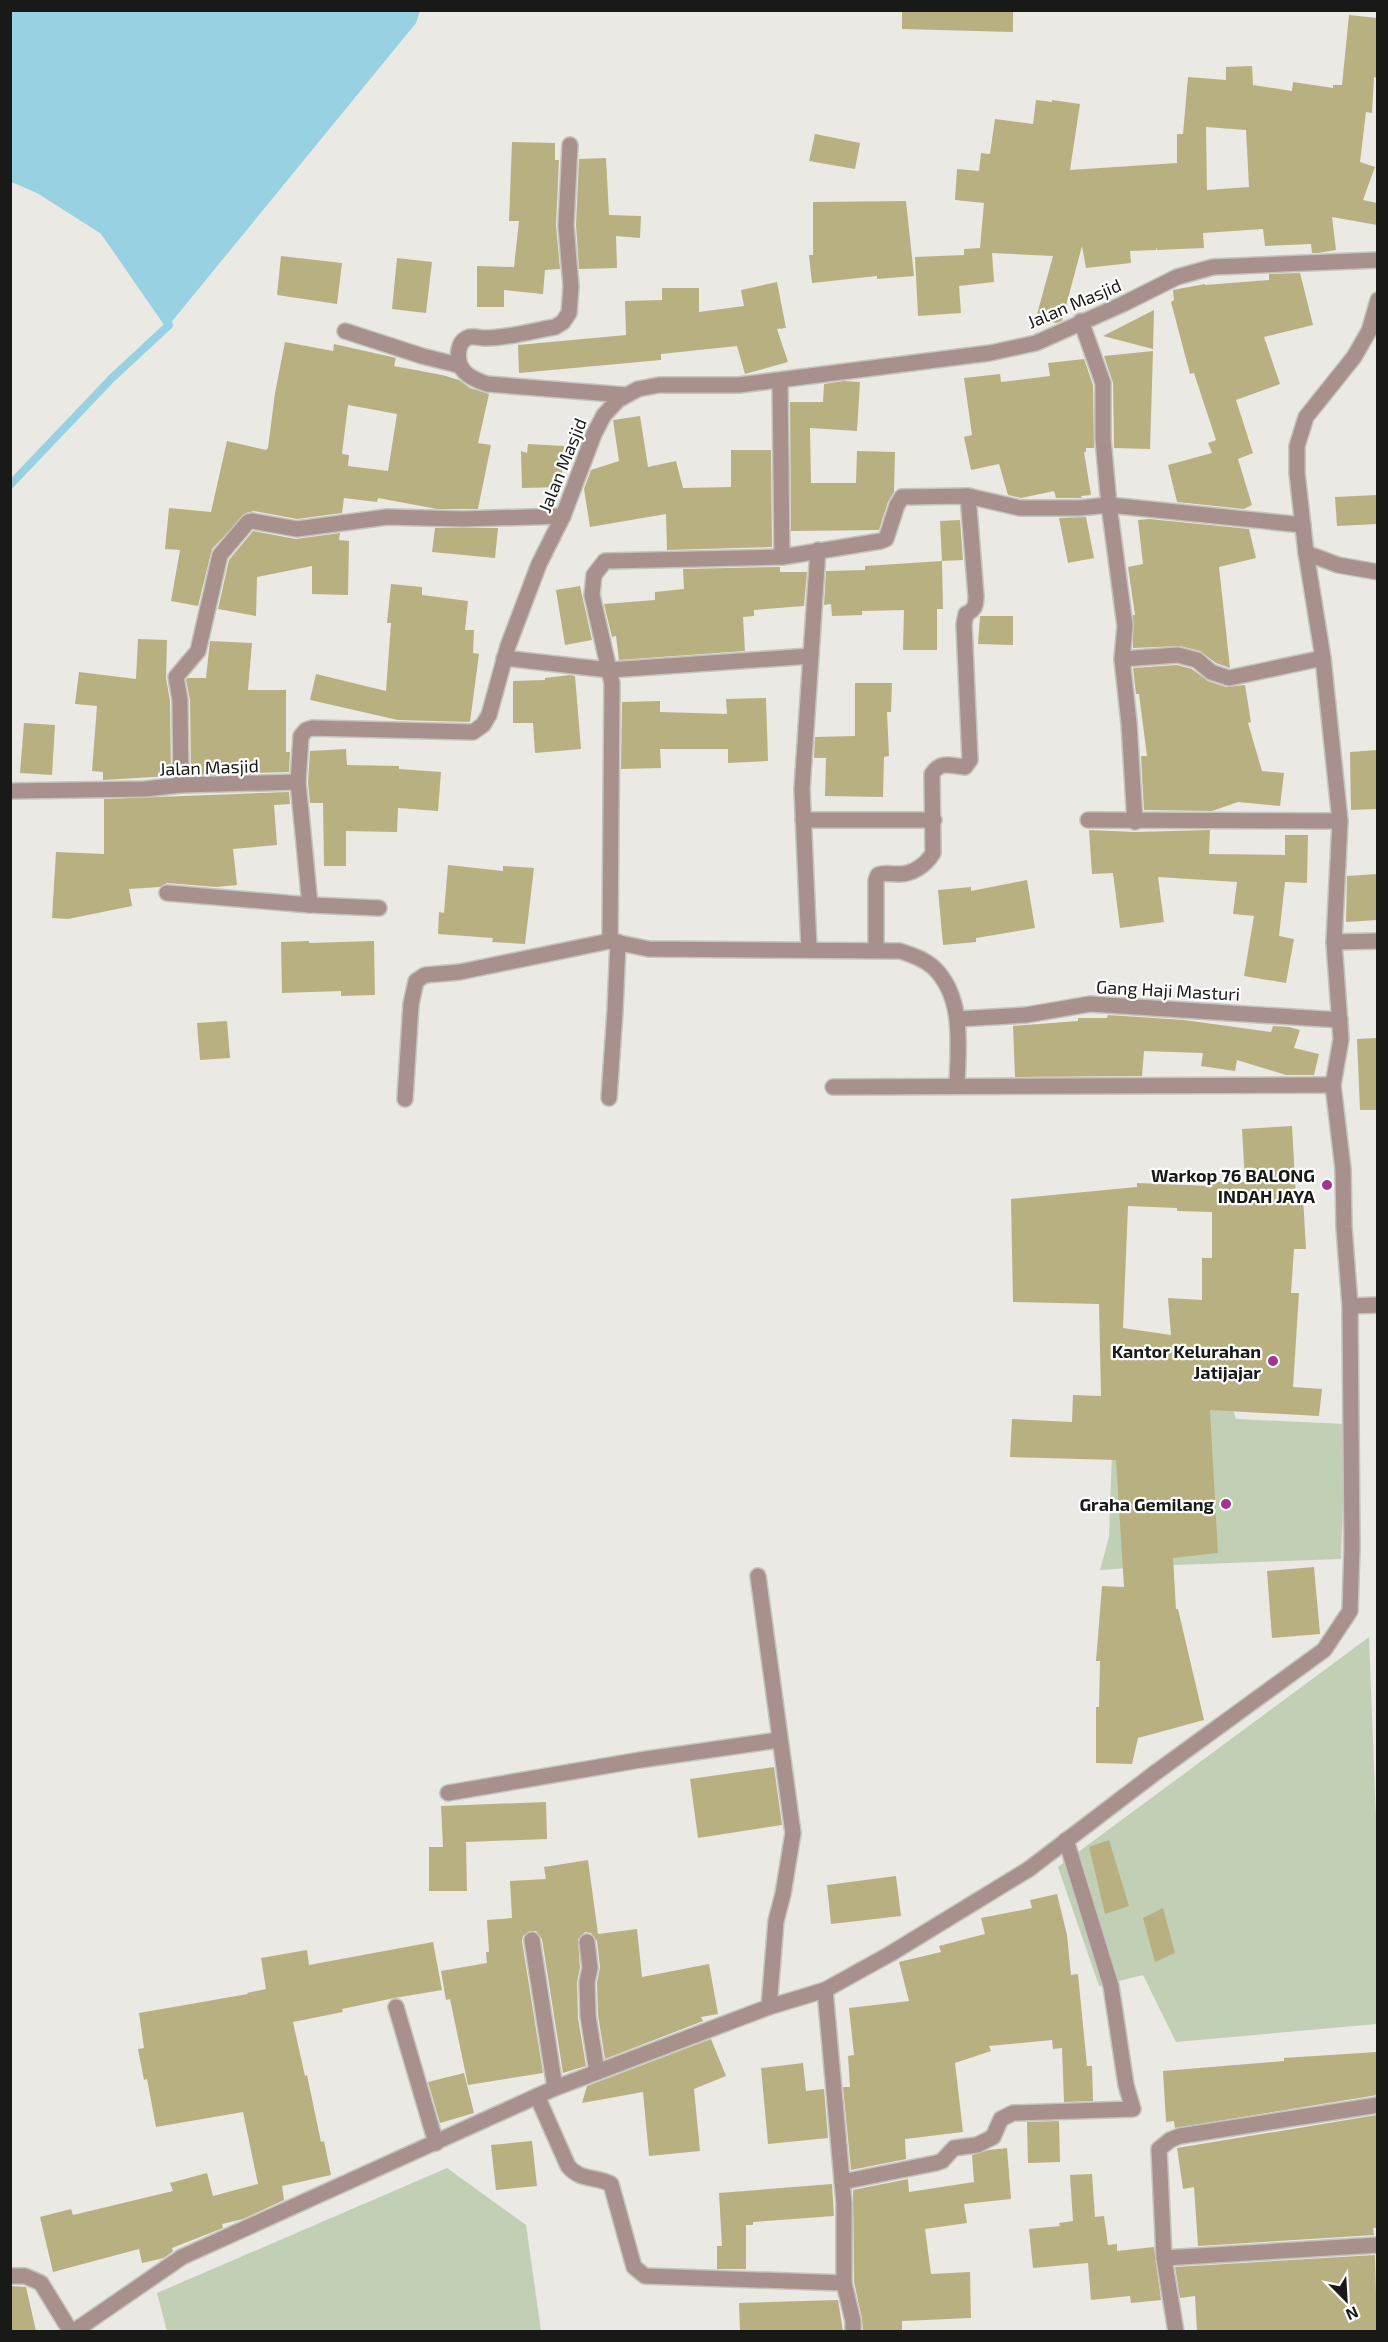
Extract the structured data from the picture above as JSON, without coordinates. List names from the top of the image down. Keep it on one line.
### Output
{"streets":{"street":["Jalan Masjid","Gang Haji Masturi"]},"places":["Warkop 76 BALONG INDAH JAYA","Kantor Kelurahan Jatijajar","Graha Gemilang"],"north":"bottom right"}
